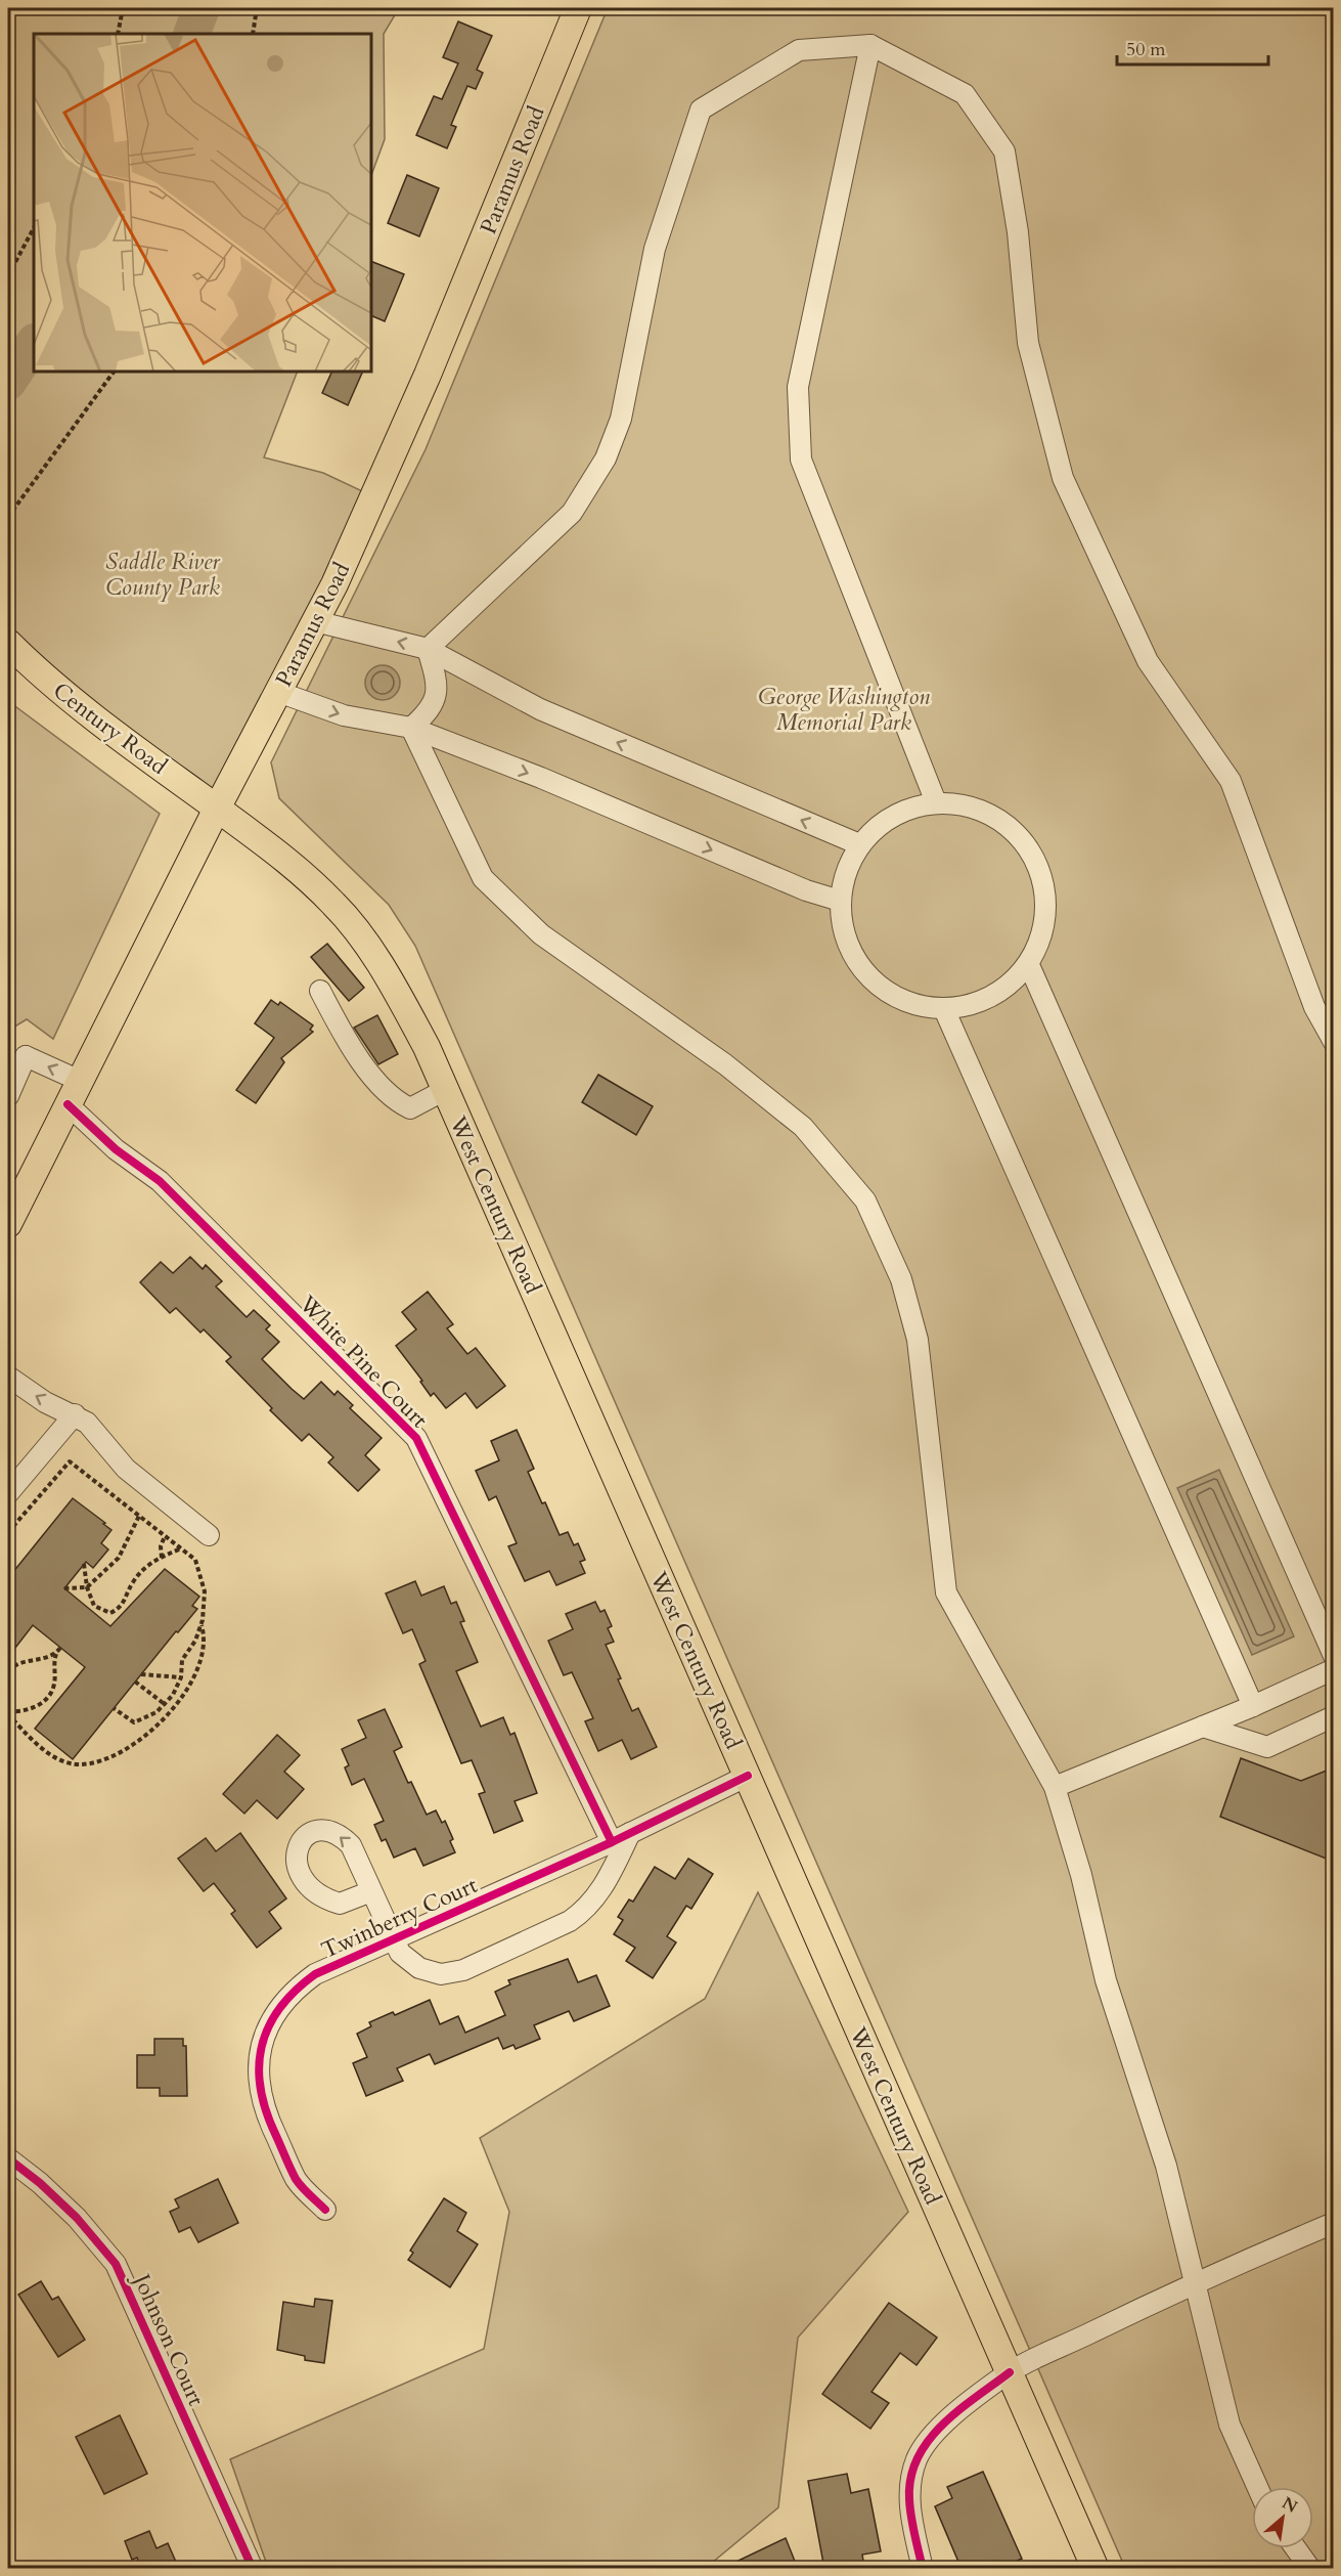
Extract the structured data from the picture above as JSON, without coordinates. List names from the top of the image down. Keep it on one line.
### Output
{"streets":{"main road":["Paramus Road","Century Road","West Century Road"],"street":["White Pine Court","Twinberry Court","Johnson Court"]},"crossings":[["Paramus Road","Century Road"],["Paramus Road","West Century Road"],["Paramus Road","White Pine Court"],["Century Road","West Century Road"],["West Century Road","Twinberry Court"],["White Pine Court","Twinberry Court"]],"parks":["Saddle River County Park","George Washington Memorial Park"],"scale_bar":"50 m","north":"top right"}
